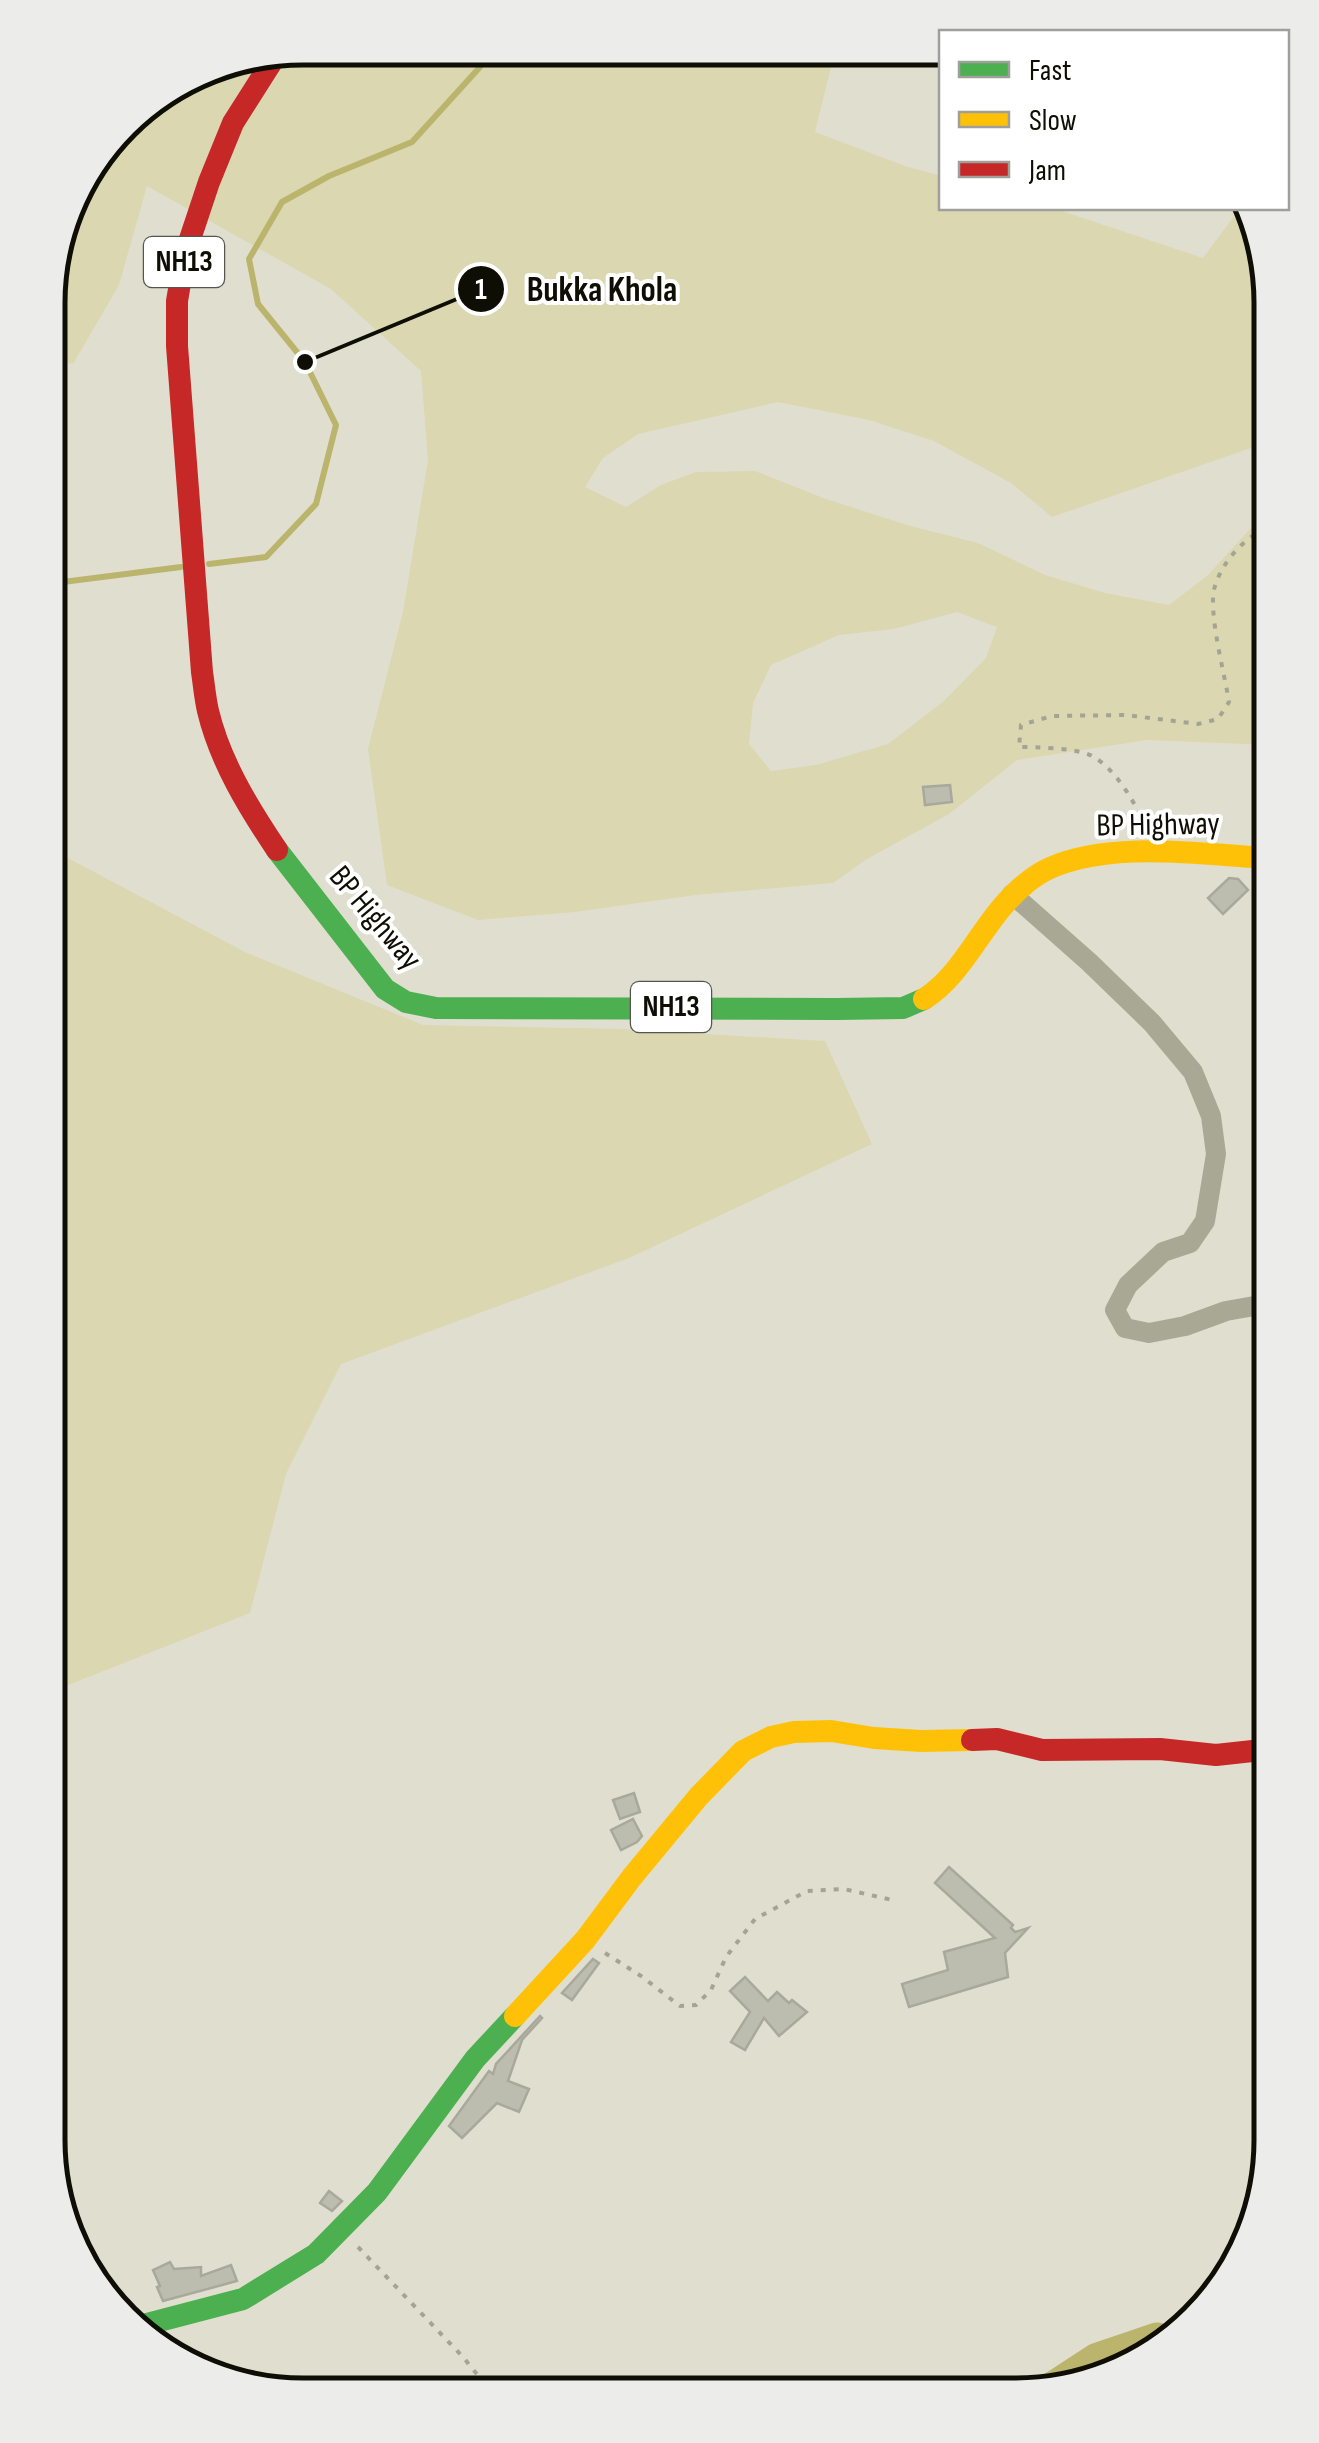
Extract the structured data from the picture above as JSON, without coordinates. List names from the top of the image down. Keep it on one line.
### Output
{"streets":{"main road":["NH13","BP Highway"]},"places":["Bukka Khola"],"legend":["Fast","Slow","Jam"]}
